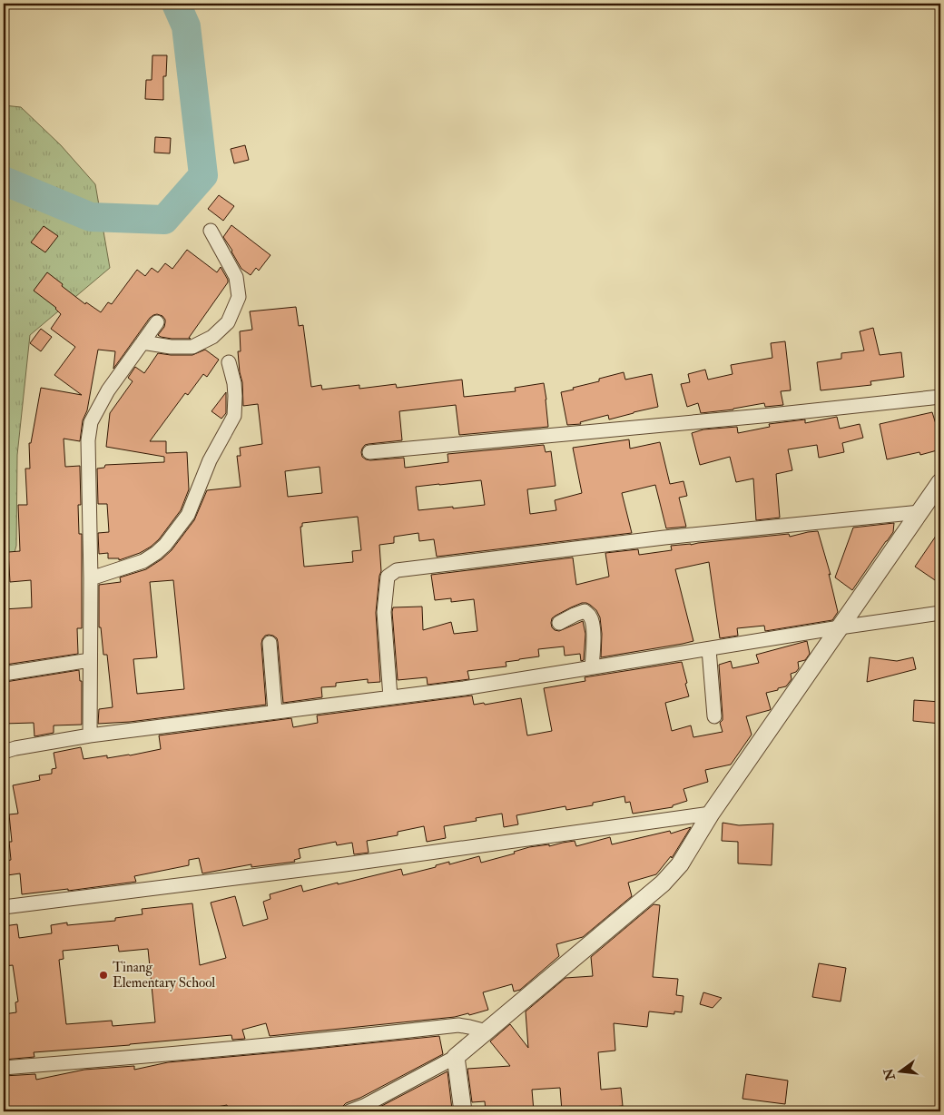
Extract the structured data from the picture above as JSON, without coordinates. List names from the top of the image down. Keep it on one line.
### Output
{"places":["Tinang Elementary School"],"north":"left"}
